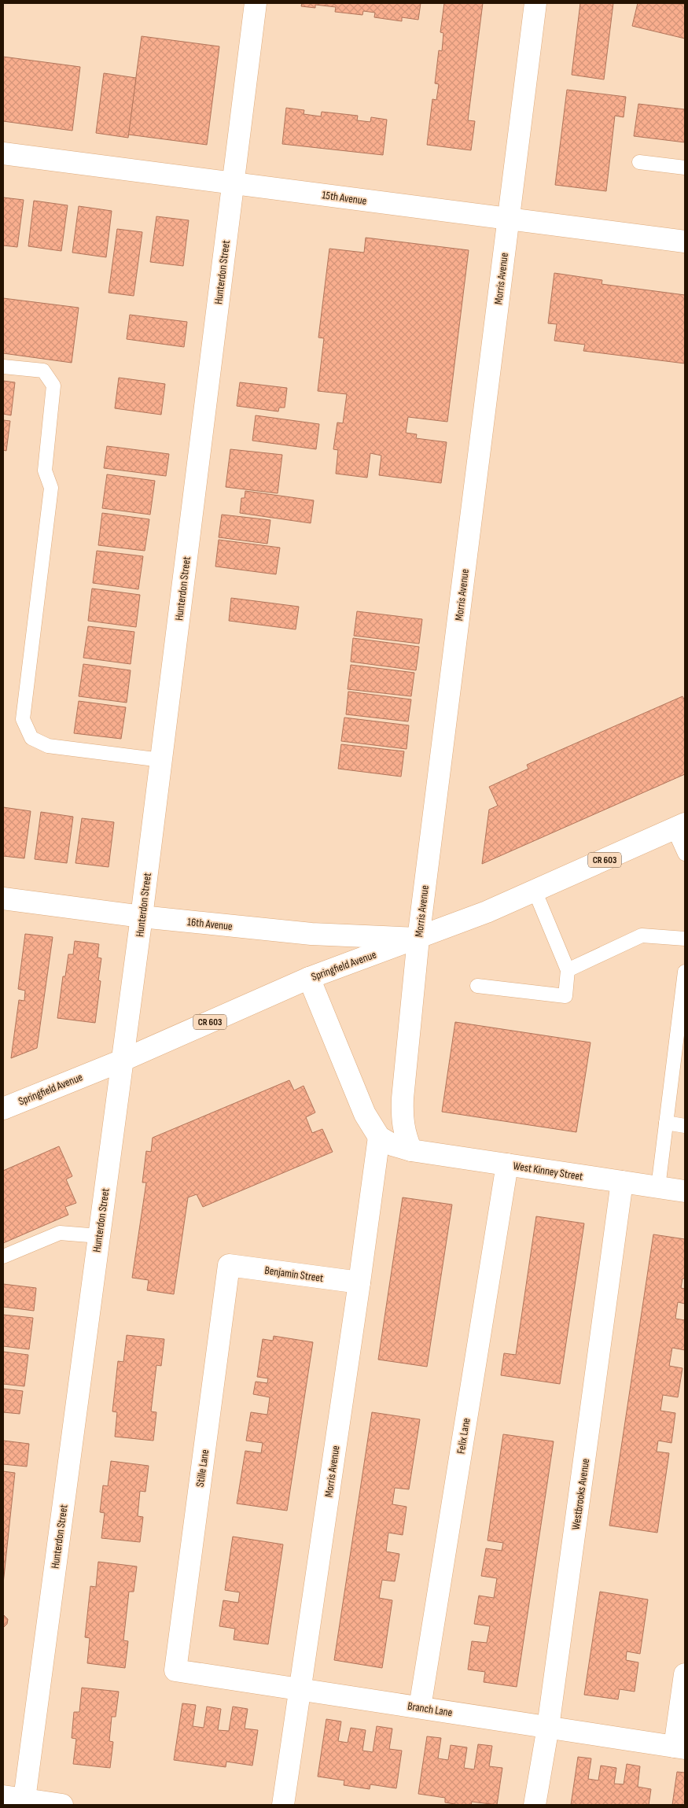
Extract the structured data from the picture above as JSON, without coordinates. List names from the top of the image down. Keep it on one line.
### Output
{"streets":{"street":["15th Avenue","Hunterdon Street","Morris Avenue","CR 603","16th Avenue","Springfield Avenue","West Kinney Street","Benjamin Street","Felix Lane","Stille Lane","Westbrooks Avenue","Branch Lane"]},"crossings":[["15th Avenue","Hunterdon Street"],["15th Avenue","Morris Avenue"],["Hunterdon Street","16th Avenue"],["Hunterdon Street","Springfield Avenue"],["Morris Avenue","16th Avenue"],["Morris Avenue","Springfield Avenue"],["Morris Avenue","West Kinney Street"],["Morris Avenue","Benjamin Street"],["Morris Avenue","Branch Lane"],["16th Avenue","Springfield Avenue"],["West Kinney Street","Felix Lane"],["West Kinney Street","Westbrooks Avenue"],["Benjamin Street","Stille Lane"],["Felix Lane","Branch Lane"],["Stille Lane","Branch Lane"],["Westbrooks Avenue","Branch Lane"]]}
